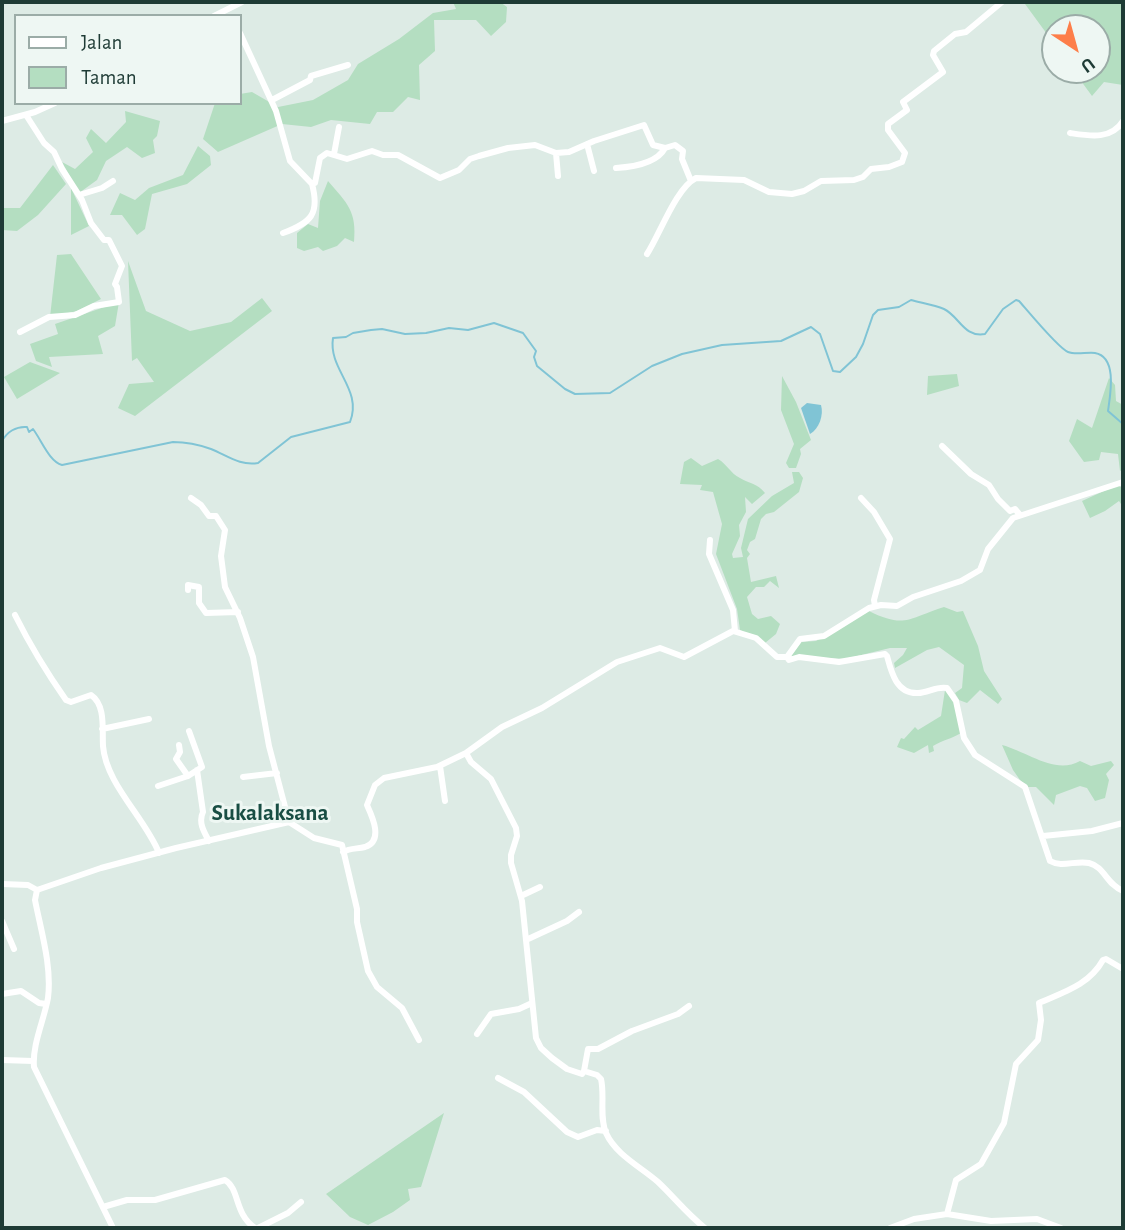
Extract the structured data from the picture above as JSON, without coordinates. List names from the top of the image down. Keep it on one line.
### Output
{"districts":["Sukalaksana"],"legend":["Jalan","Taman"],"north":"bottom right"}
